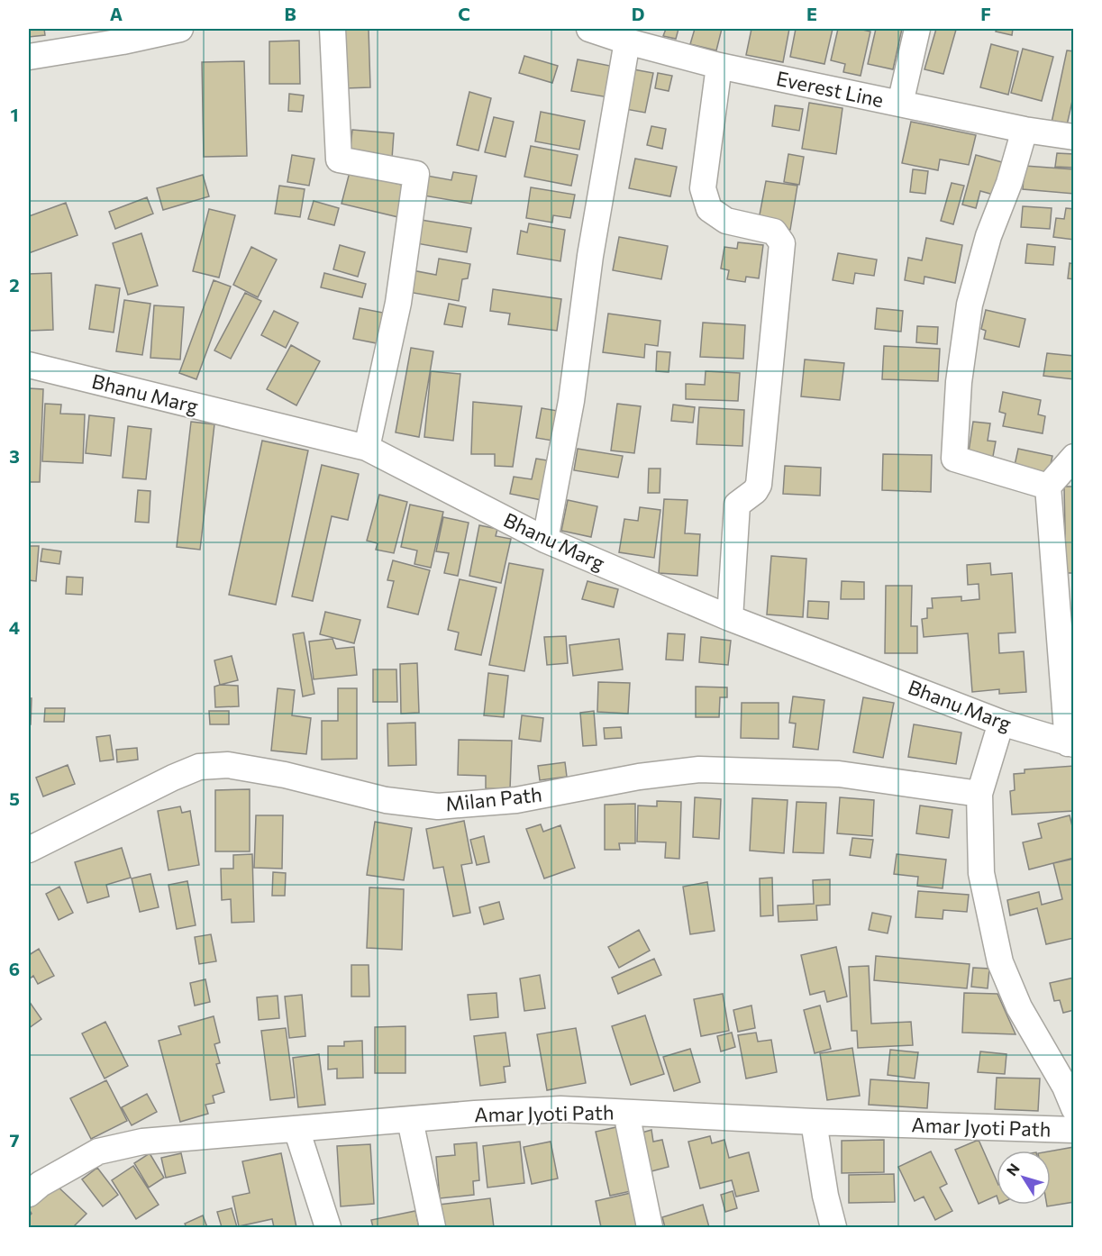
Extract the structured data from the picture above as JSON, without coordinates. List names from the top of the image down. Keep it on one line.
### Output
{"streets":{"street":["Everest Line","Bhanu Marg","Milan Path","Amar Jyoti Path"]},"north":"top left","grid":{"columns":["A","B","C","D","E","F"],"rows":["1","2","3","4","5","6","7"]}}
